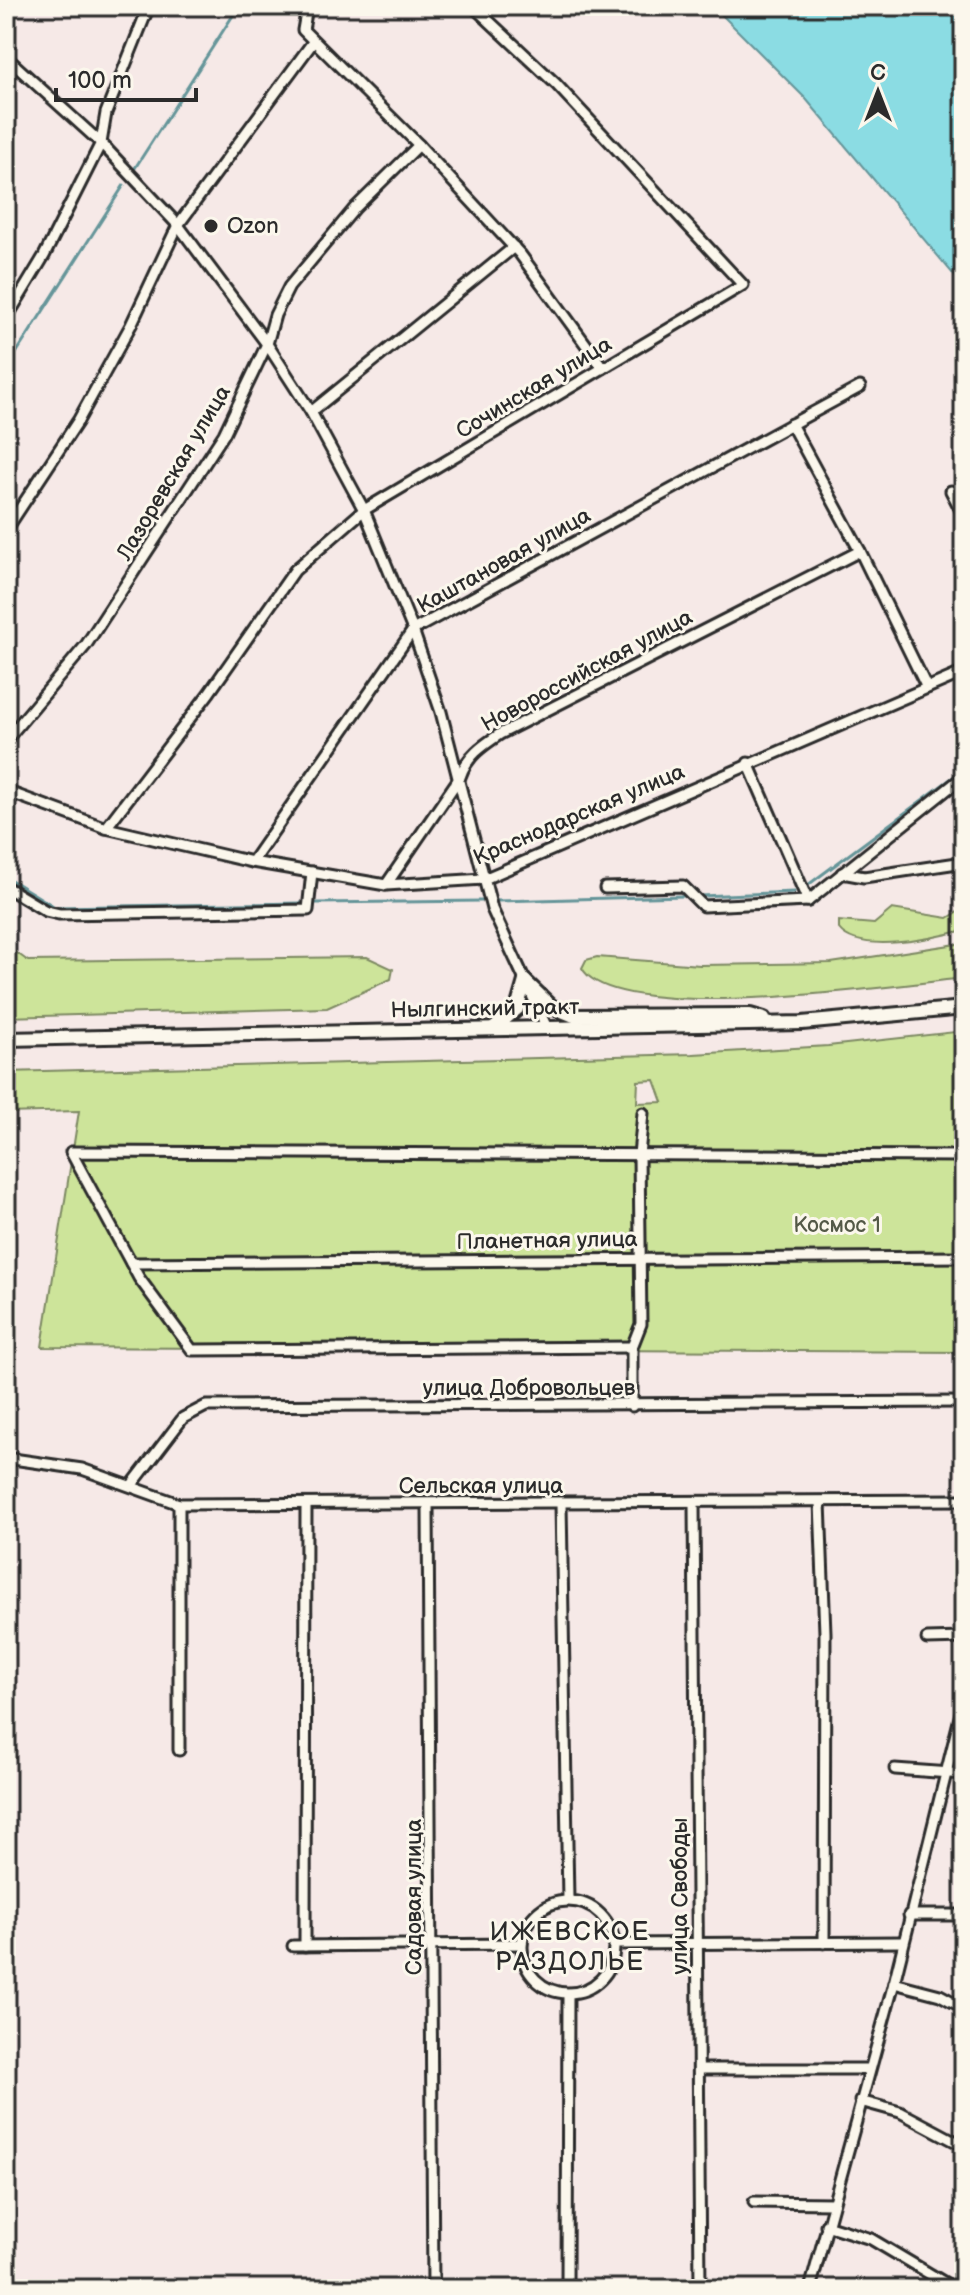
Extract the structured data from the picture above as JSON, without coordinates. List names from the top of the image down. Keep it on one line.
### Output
{"streets":{"main road":["Нылгинский тракт"],"street":["Сочинская улица","Лазоревская улица","Каштановая улица","Новороссийская улица","Краснодарская улица","Планетная улица","улица Добровольцев","Сельская улица","улица Свободы","Садовая улица"]},"crossings":[["Сочинская улица","Краснодарская улица"],["Каштановая улица","Краснодарская улица"],["Новороссийская улица","Краснодарская улица"],["улица Добровольцев","Сельская улица"],["Сельская улица","улица Свободы"],["Сельская улица","Садовая улица"]],"districts":["ИЖЕВСКОЕ РАЗДОЛЬЕ"],"parks":["Космос 1"],"places":["Ozon"],"scale_bar":"100 m","north":"top"}
